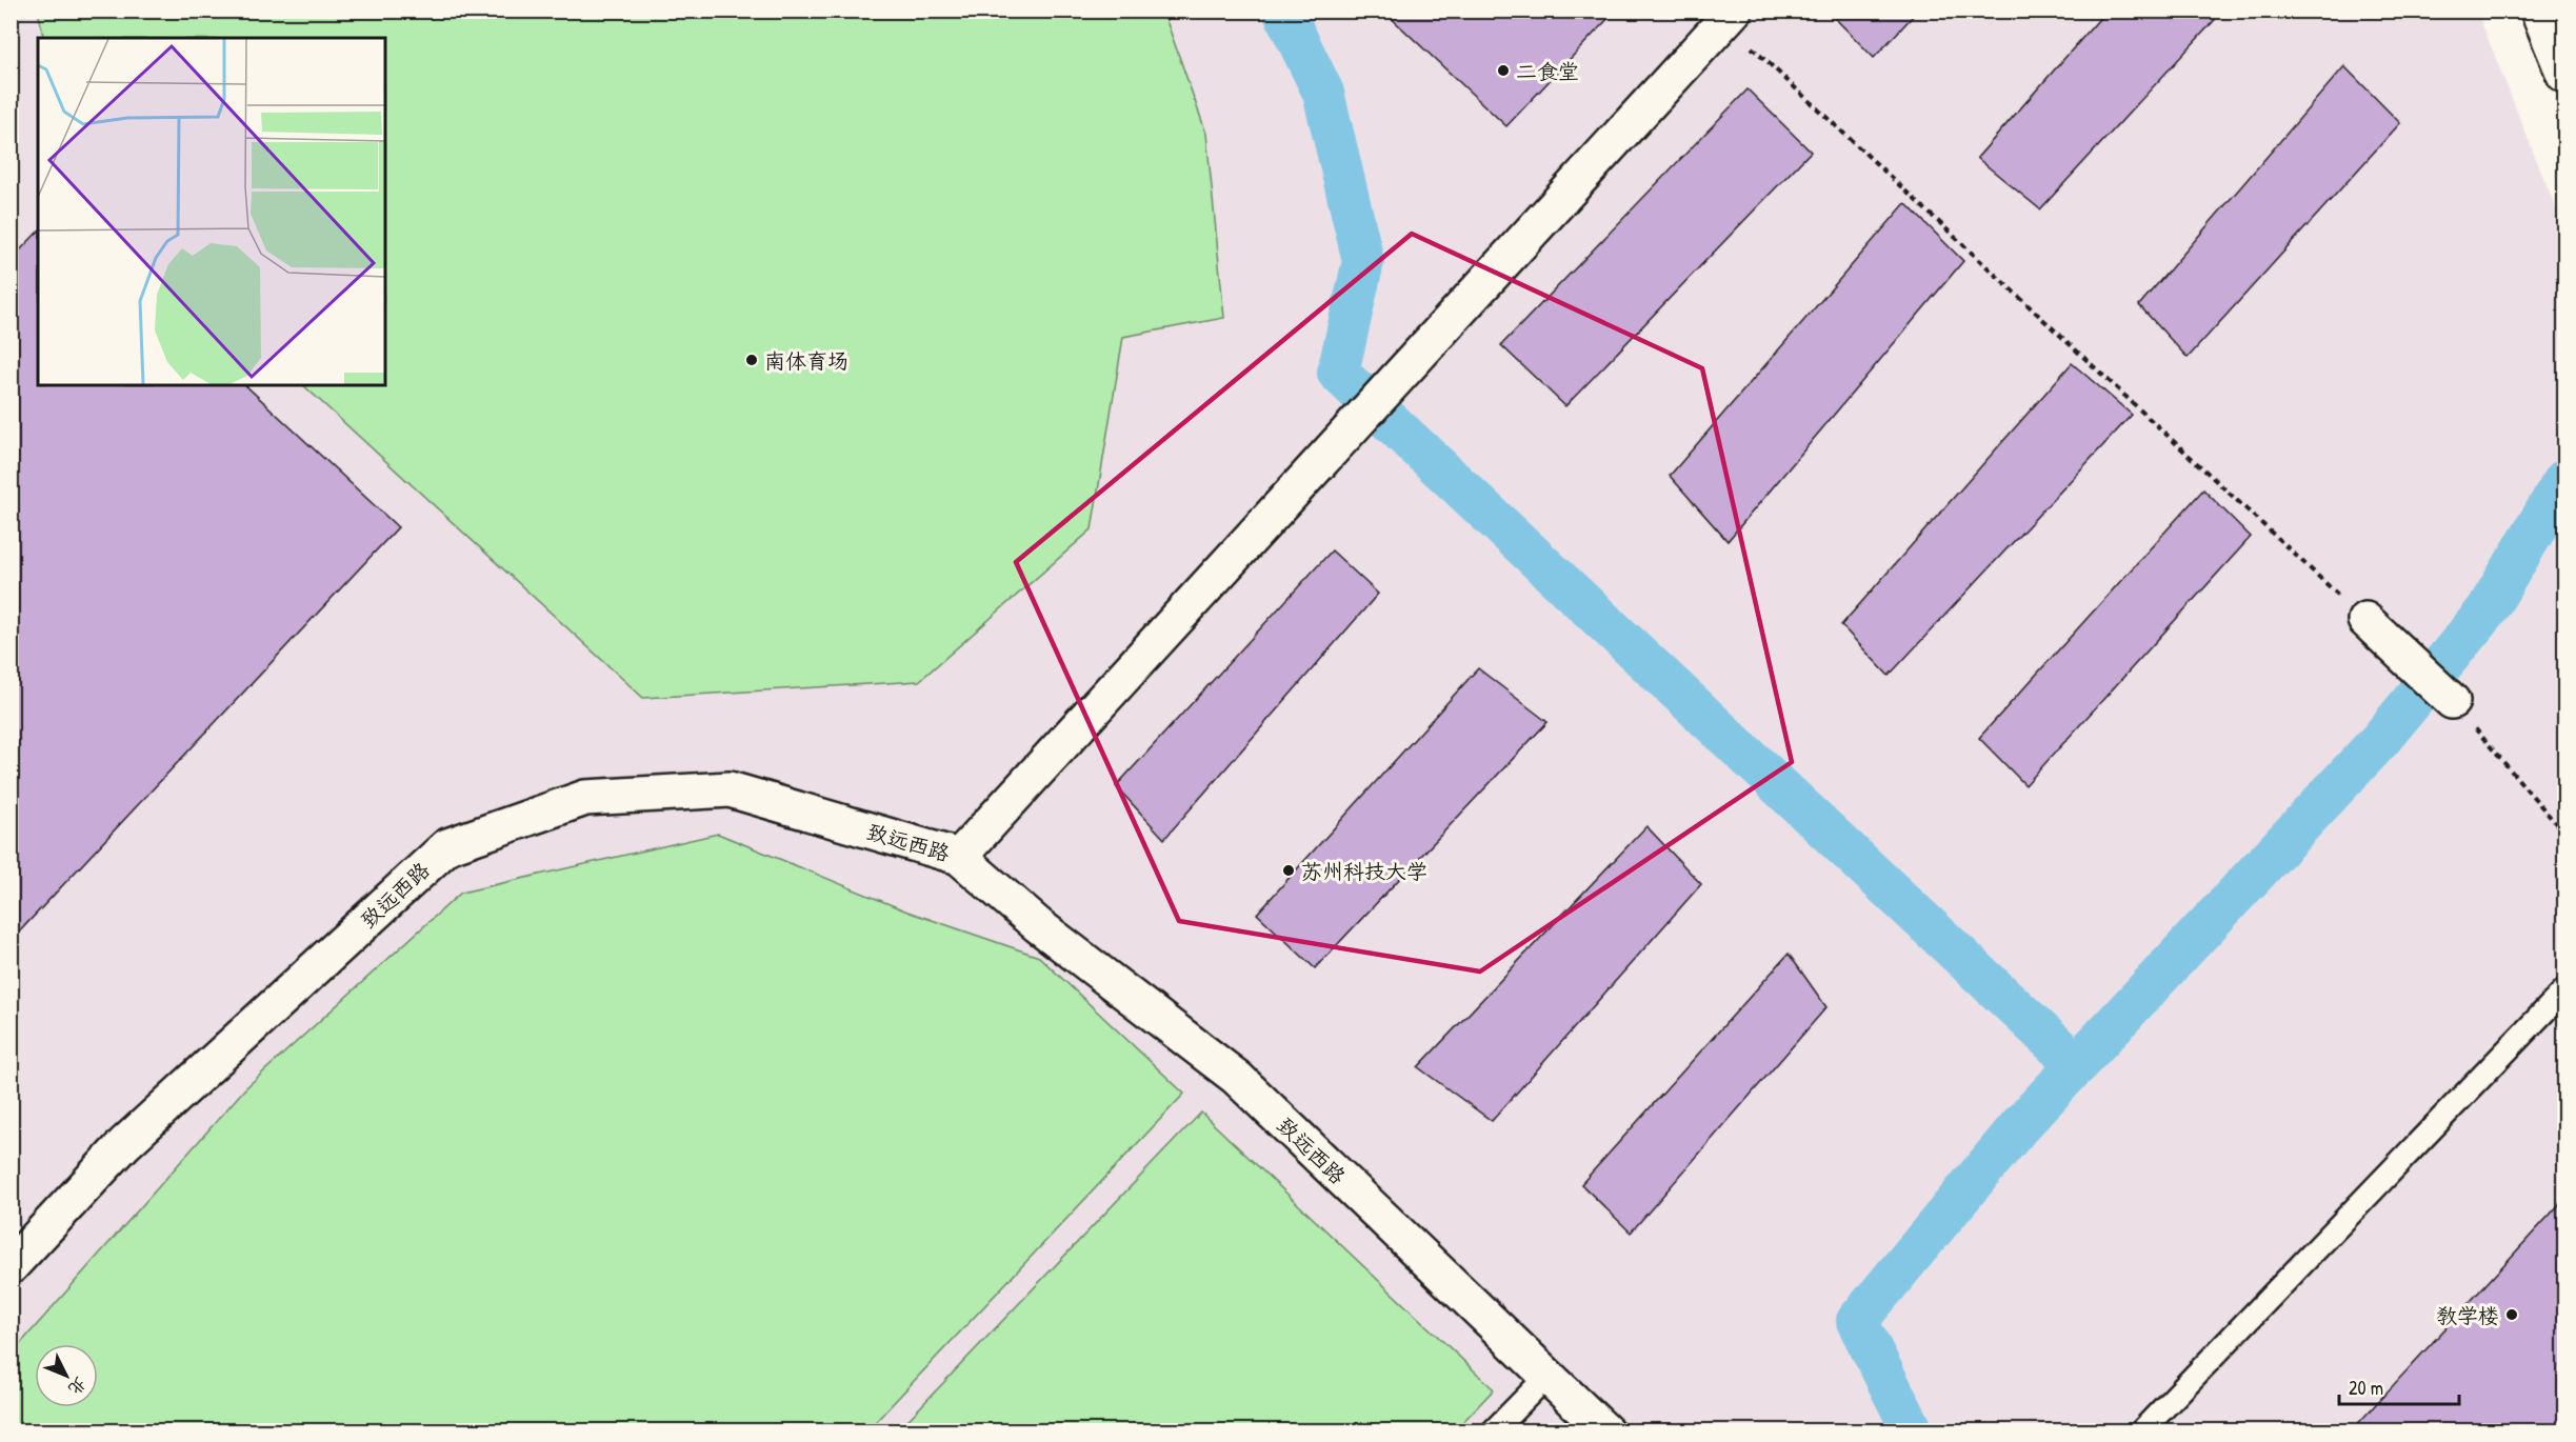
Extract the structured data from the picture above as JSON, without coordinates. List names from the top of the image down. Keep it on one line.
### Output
{"streets":{"street":["致远西路"]},"places":["二食堂","南体育场","苏州科技大学","教学楼"],"scale_bar":"20 m","north":"bottom right"}
